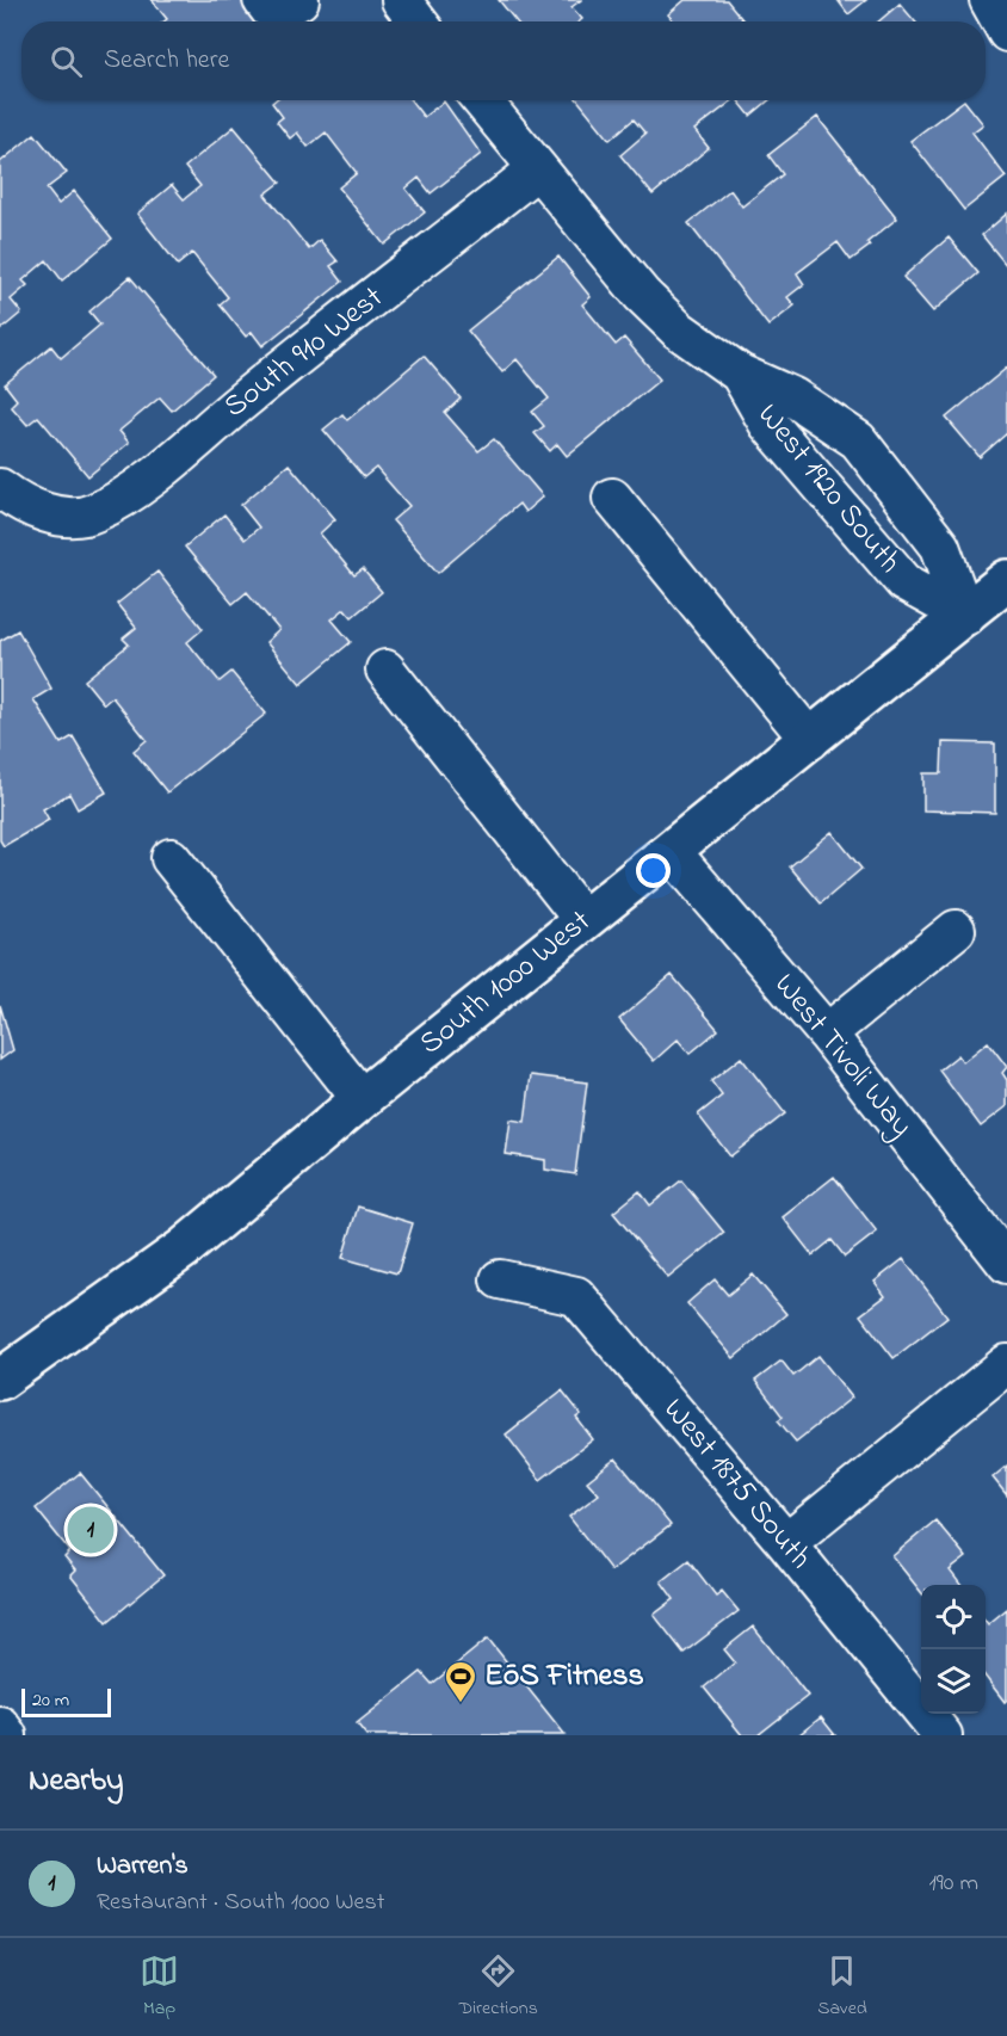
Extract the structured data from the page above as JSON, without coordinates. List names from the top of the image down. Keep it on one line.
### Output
{"streets":{"main road":["South 1000 West"],"street":["South 910 West","West 1920 South","West Tivoli Way","West 1875 South"]},"crossings":[["South 910 West","West 1920 South"],["West 1920 South","South 1000 West"],["South 1000 West","West Tivoli Way"]],"places":{"sports":["EōS Fitness"]},"scale_bar":"20 m","page":{"search":"Search here","pins":"1","scale":"20 m","heading":"Nearby","list":[{"mark":"1","name":"Warren's","note":"Restaurant · South 1000 West","value":"190 m"}],"nav":["Map","Directions","Saved"]}}
